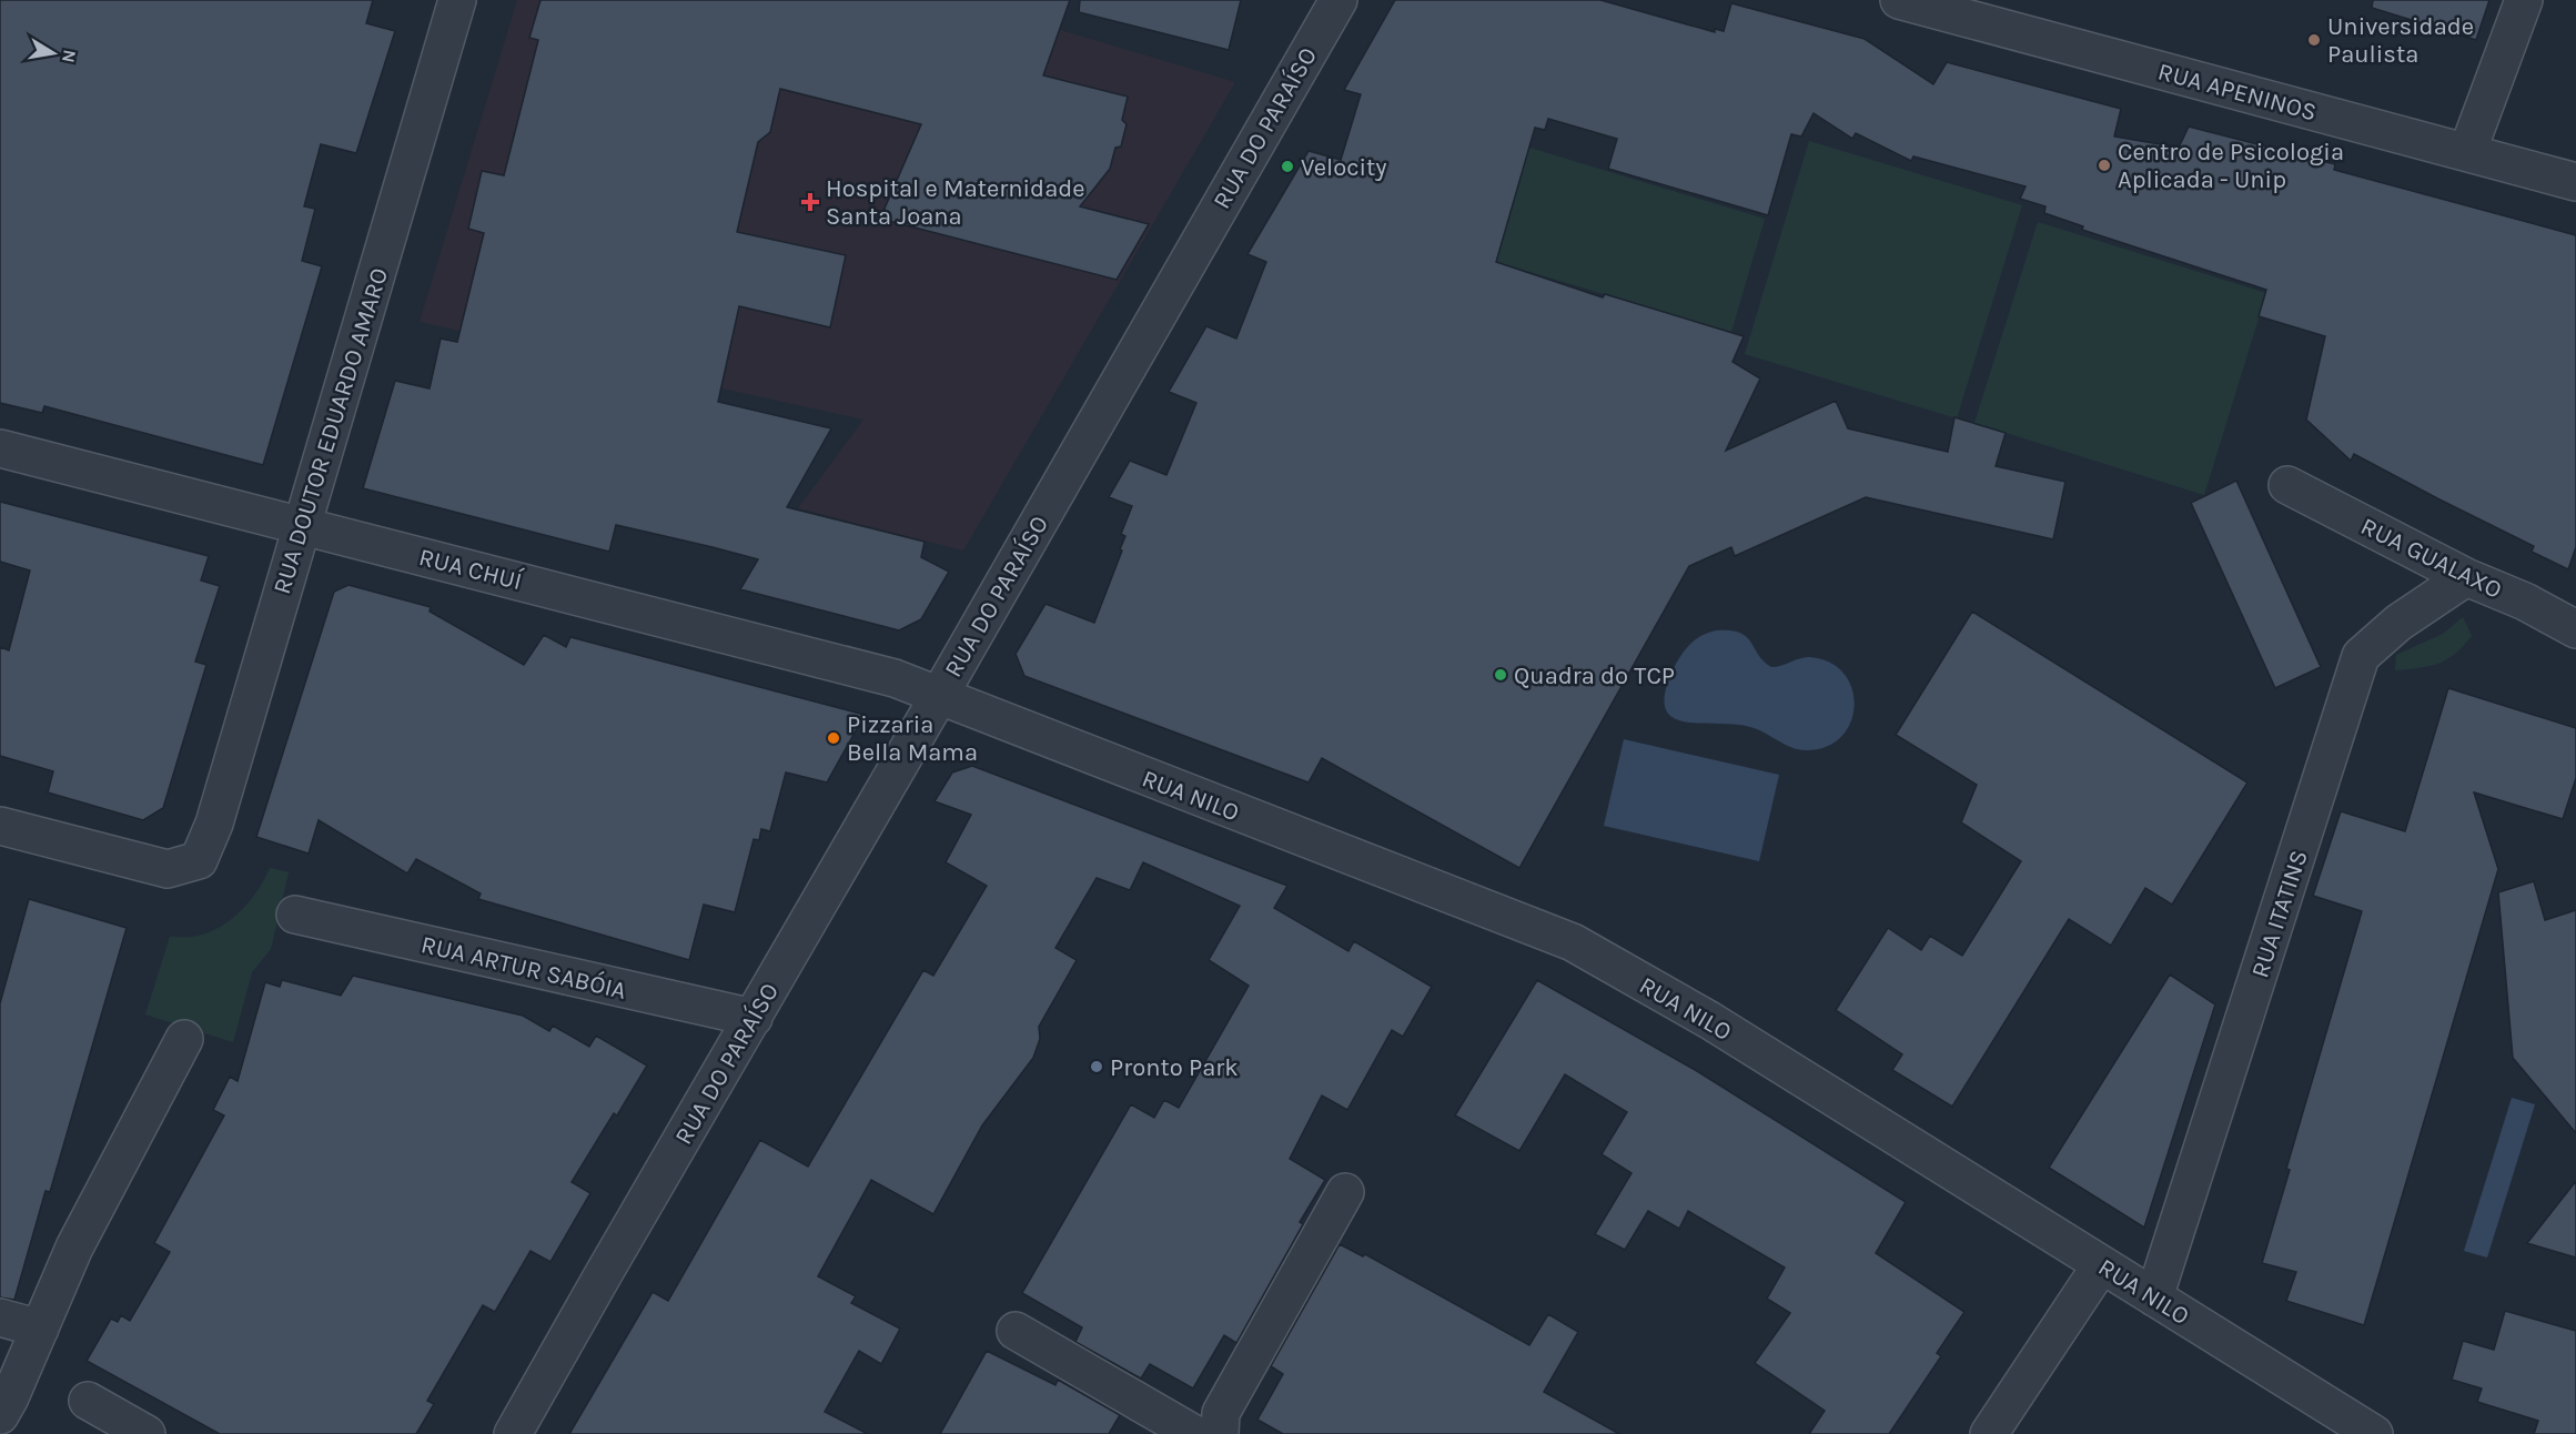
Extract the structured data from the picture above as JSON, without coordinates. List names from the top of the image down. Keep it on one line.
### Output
{"streets":{"street":["RUA APENINOS","RUA DO PARAÍSO","RUA DOUTOR EDUARDO AMARO","RUA GUALAXO","RUA CHUÍ","RUA NILO","RUA ITATINS","RUA ARTUR SABÓIA"]},"crossings":[["RUA DO PARAÍSO","RUA CHUÍ"],["RUA DO PARAÍSO","RUA NILO"],["RUA DO PARAÍSO","RUA ARTUR SABÓIA"],["RUA DOUTOR EDUARDO AMARO","RUA CHUÍ"],["RUA GUALAXO","RUA ITATINS"],["RUA CHUÍ","RUA NILO"],["RUA NILO","RUA ITATINS"]],"places":{"other":["Universidade Paulista","Centro de Psicologia Aplicada - Unip","Velocity","Quadra do TCP","Pizzaria Bella Mama","Pronto Park"],"health":["Hospital e Maternidade Santa Joana"]},"north":"right"}
